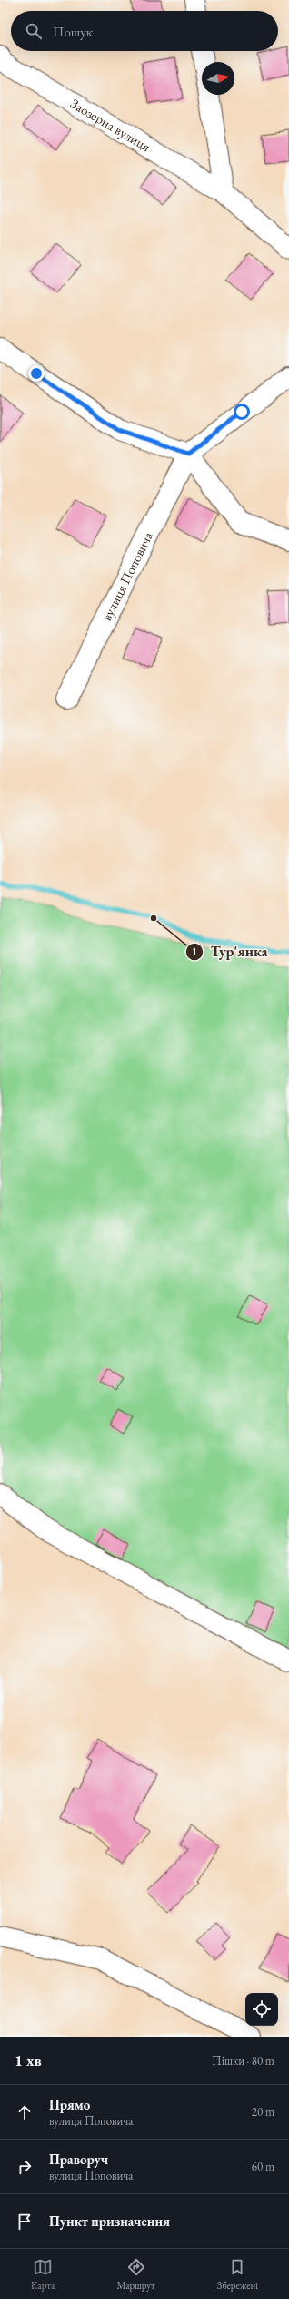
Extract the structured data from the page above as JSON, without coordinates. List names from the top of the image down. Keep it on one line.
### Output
{"streets":{"street":["Заозерна вулиця","вулиця Поповича"]},"places":["Тур'янка"],"north":"right","page":{"search":"Пошук","heading":["1 хв","Пішки · 80 m"],"list":[["Прямо","вулиця Поповича","20 m"],["Праворуч","вулиця Поповича","60 m"],"Пункт призначення"],"nav":["Карта","Маршрут","Збережені"]}}
